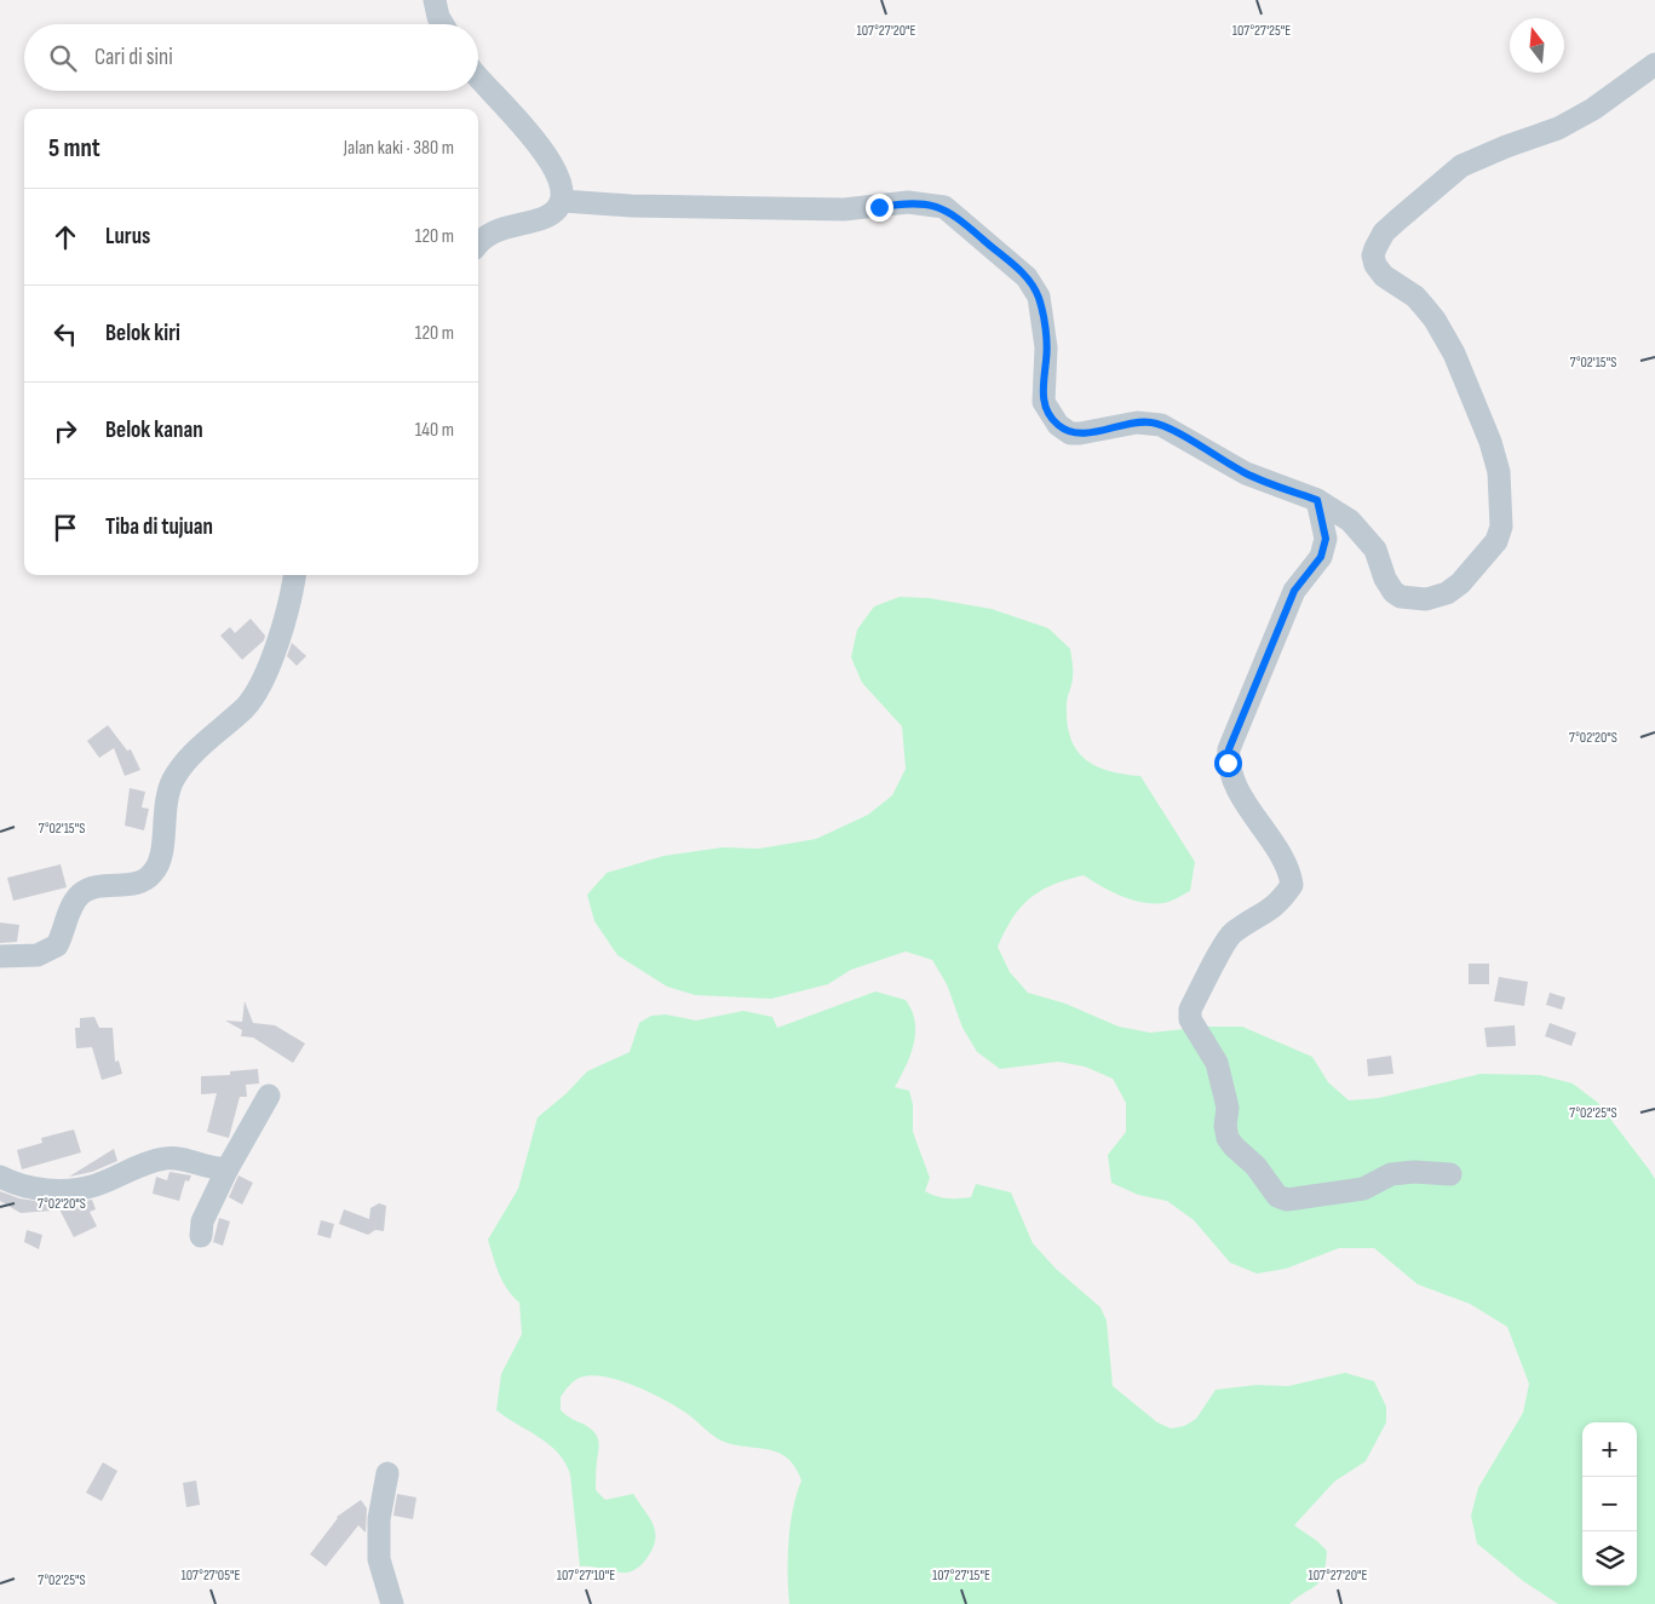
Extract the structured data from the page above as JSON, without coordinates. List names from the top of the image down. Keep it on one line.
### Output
{"north":"top","page":{"search":"Cari di sini","heading":["5 mnt","Jalan kaki · 380 m"],"list":[["Lurus","120 m"],["Belok kiri","120 m"],["Belok kanan","140 m"],"Tiba di tujuan"],"map_buttons":["+","−"]},"coordinates":["107°27'20\"E","107°27'25\"E","7°02'15\"S","7°02'20\"S","7°02'25\"S","107°27'05\"E","107°27'10\"E","107°27'15\"E"]}
